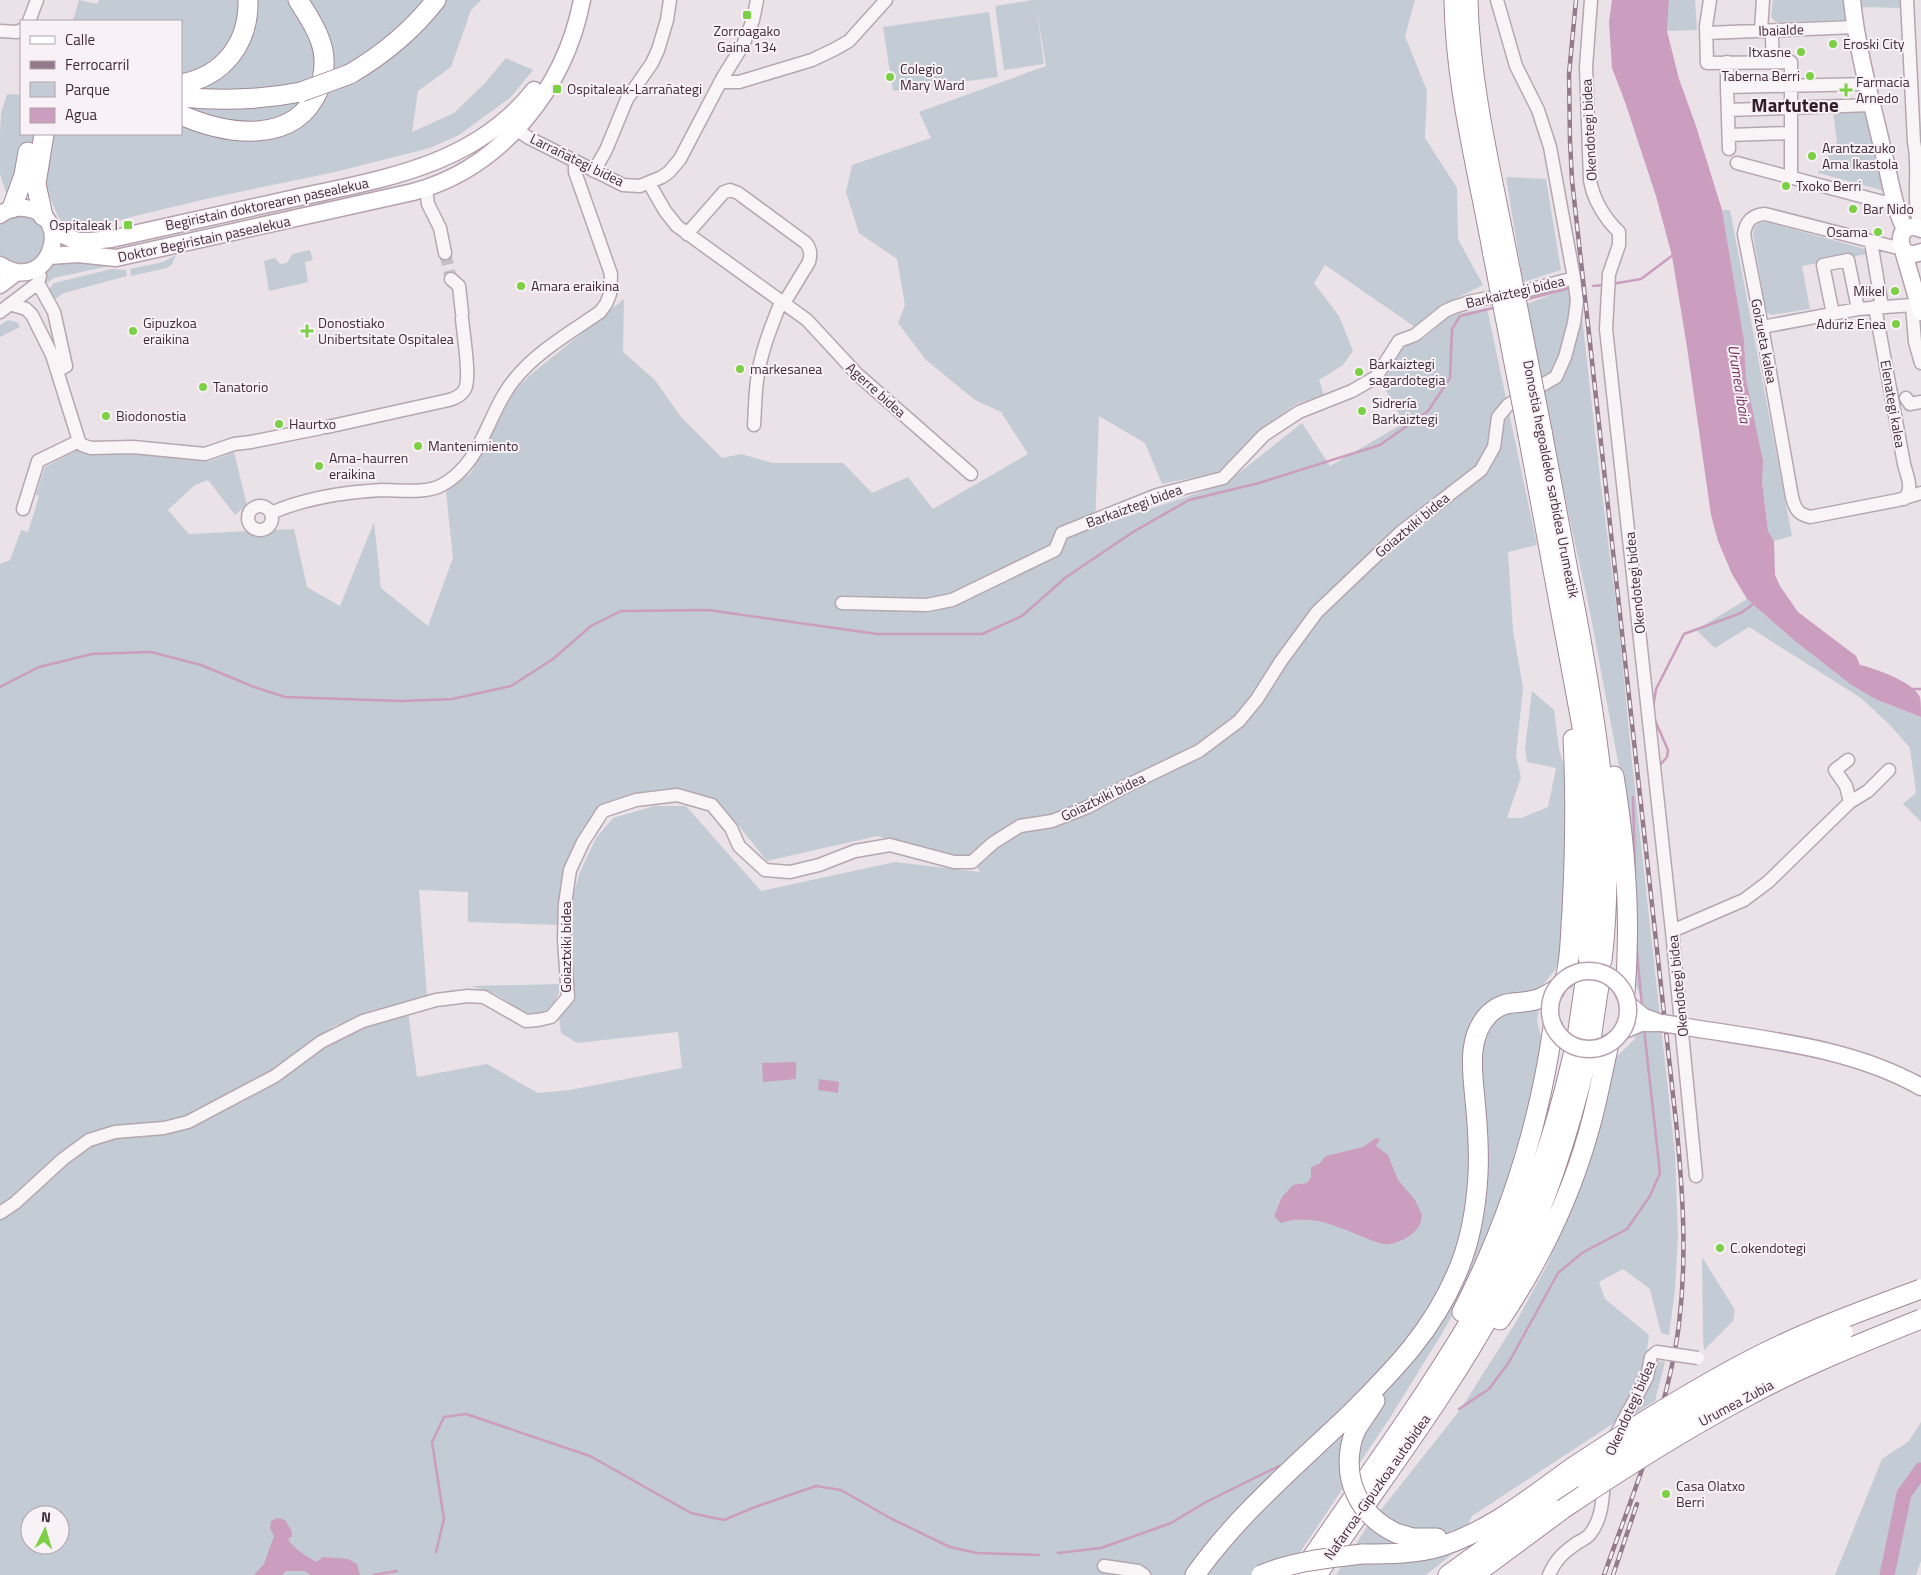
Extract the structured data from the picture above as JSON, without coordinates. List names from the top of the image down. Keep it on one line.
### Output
{"streets":{"highway":["Donostia hegoaldeko sarbidea Urumeatik","Urumea Zubia","Nafarroa-Gipuzkoa autobidea"],"main road":["Begiristain doktorearen pasealekua","Doktor Begiristain pasealekua"],"street":["Ibaialde","Okendotegi bidea","Larrañategi bidea","Barkaiztegi bidea","Goizueta kalea","Agerre bidea","Elenategi kalea","Goiaztxiki bidea"]},"crossings":[["Larrañategi bidea","Begiristain doktorearen pasealekua"],["Larrañategi bidea","Agerre bidea"],["Begiristain doktorearen pasealekua","Doktor Begiristain pasealekua"],["Barkaiztegi bidea","Goiaztxiki bidea"],["Goizueta kalea","Elenategi kalea"],["Donostia hegoaldeko sarbidea Urumeatik","Nafarroa-Gipuzkoa autobidea"]],"districts":["Martutene"],"water":["Urumea ibaia"],"places":{"transit":["Zorroagako Gaina 134","Ospitaleak-Larrañategi","Ospitaleak I"],"other":["Eroski City","Itxasne","Taberna Berri","Colegio Mary Ward","Arantzazuko Ama Ikastola","Txoko Berri","Bar Nido","Osama","Amara eraikina","Mikel","Aduriz Enea","Gipuzkoa eraikina","markesanea","Barkaiztegi sagardotegia","Tanatorio","Sidrería Barkaiztegi","Biodonostia","Haurtxo","Mantenimiento","Ama-haurren eraikina","C.okendotegi","Casa Olatxo Berri"],"health":["Farmacia Arnedo","Donostiako Unibertsitate Ospitalea"]},"legend":["Calle","Ferrocarril","Parque","Agua"],"north":"top"}
